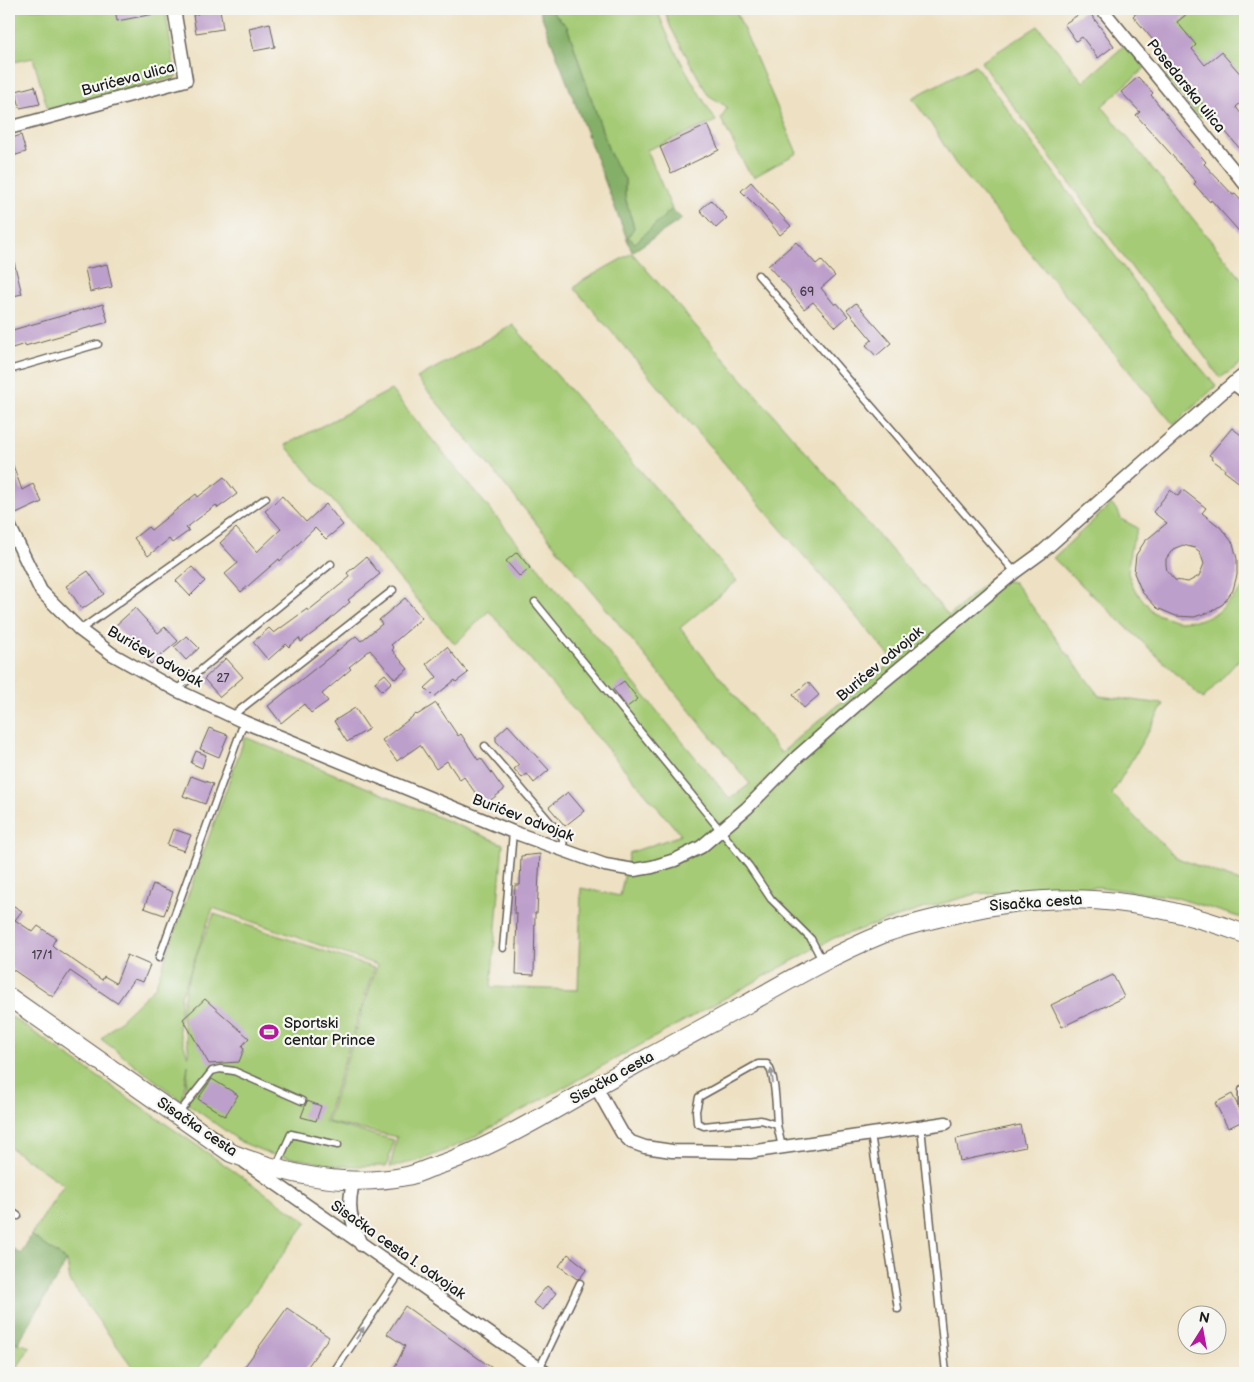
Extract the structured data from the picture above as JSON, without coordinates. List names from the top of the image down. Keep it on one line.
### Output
{"streets":{"main road":["Sisačka cesta"],"street":["Burićeva ulica","Posedarska ulica","Burićev odvojak","Sisačka cesta I. odvojak"]},"crossings":[["Sisačka cesta","Sisačka cesta I. odvojak"]],"places":{"sports":["Sportski centar Prince"]},"house_numbers":["69","27","17/1"],"north":"top"}
